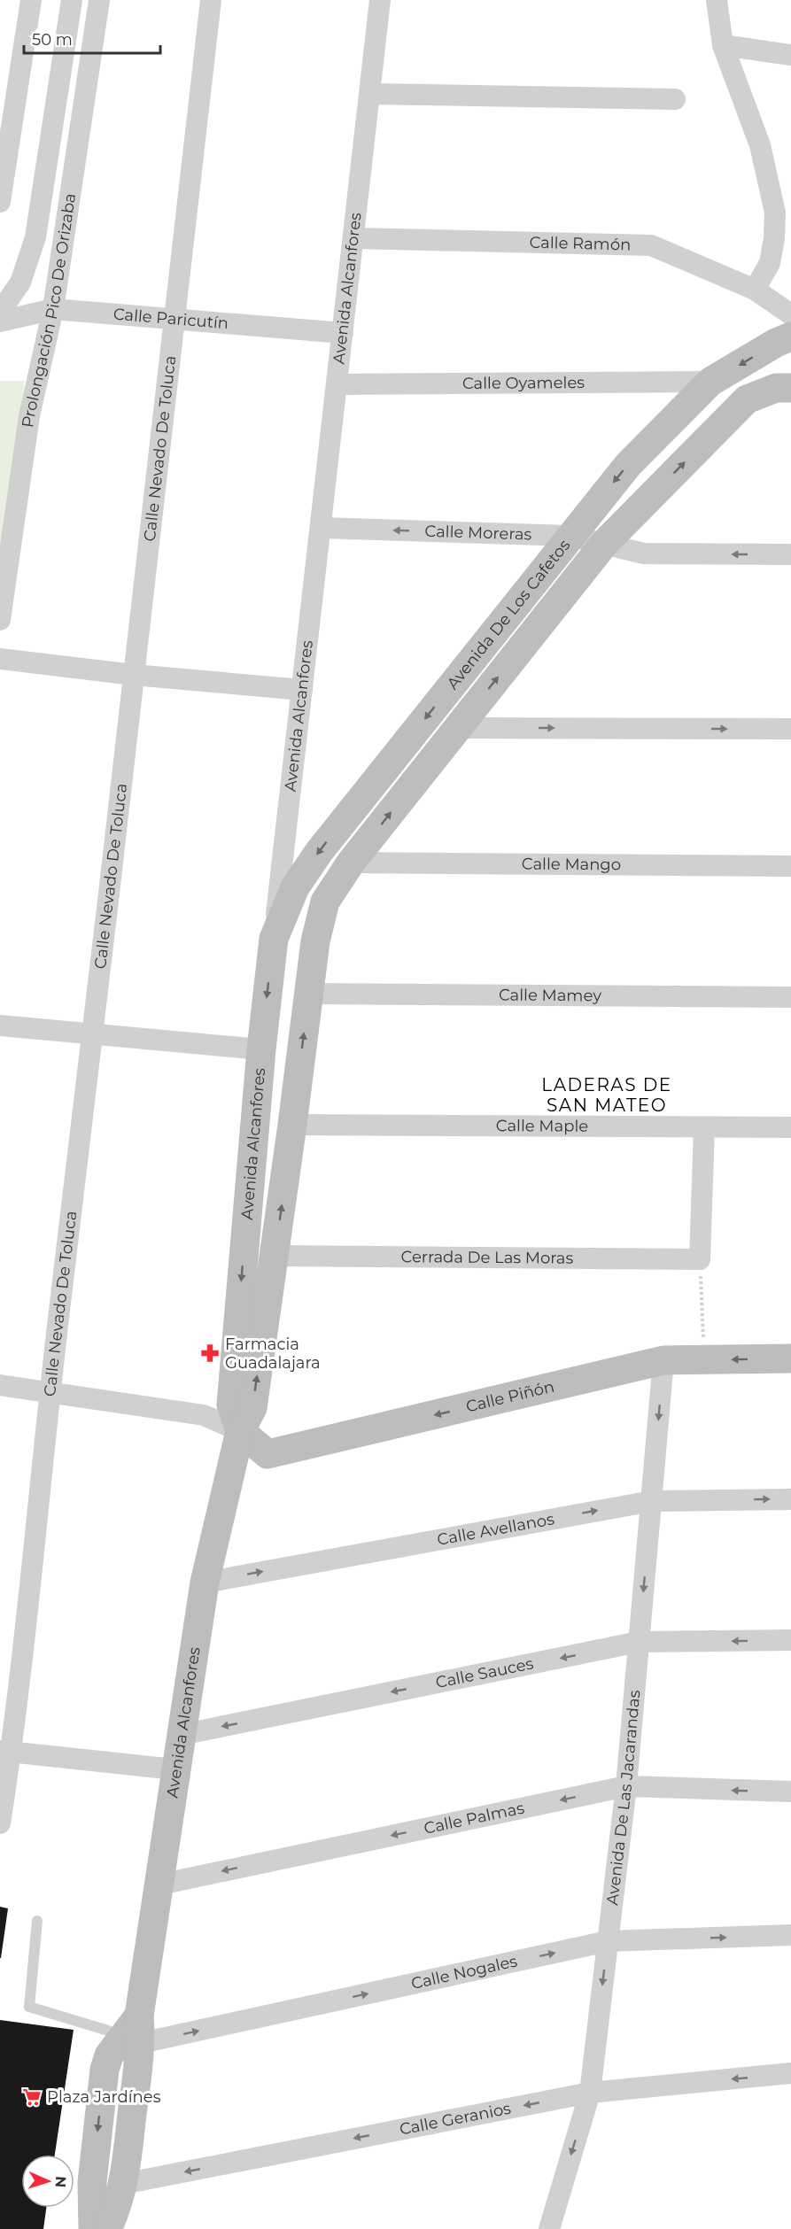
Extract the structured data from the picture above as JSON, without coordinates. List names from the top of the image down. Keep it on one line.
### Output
{"streets":{"street":["Calle Ramón","Avenida Alcanfores","Prolongación Pico De Orizaba","Calle Paricutín","Calle Oyameles","Calle Nevado De Toluca","Calle Moreras","Avenida De Los Cafetos","Calle Mango","Calle Mamey","Calle Maple","Cerrada De Las Moras","Calle Piñón","Calle Avellanos","Calle Sauces","Avenida De Las Jacarandas","Calle Palmas","Calle Nogales","Calle Geranios"]},"crossings":[["Calle Ramón","Avenida Alcanfores"],["Avenida Alcanfores","Calle Paricutín"],["Avenida Alcanfores","Calle Oyameles"],["Avenida Alcanfores","Calle Moreras"],["Avenida Alcanfores","Avenida De Los Cafetos"],["Avenida Alcanfores","Calle Mamey"],["Avenida Alcanfores","Calle Maple"],["Avenida Alcanfores","Cerrada De Las Moras"],["Avenida Alcanfores","Calle Piñón"],["Avenida Alcanfores","Calle Avellanos"],["Avenida Alcanfores","Calle Sauces"],["Avenida Alcanfores","Calle Palmas"],["Avenida Alcanfores","Calle Nogales"],["Avenida Alcanfores","Calle Geranios"],["Prolongación Pico De Orizaba","Calle Paricutín"],["Calle Paricutín","Calle Nevado De Toluca"],["Calle Oyameles","Avenida De Los Cafetos"],["Calle Moreras","Avenida De Los Cafetos"],["Avenida De Los Cafetos","Calle Mango"],["Calle Piñón","Avenida De Las Jacarandas"],["Calle Avellanos","Avenida De Las Jacarandas"],["Calle Sauces","Avenida De Las Jacarandas"],["Avenida De Las Jacarandas","Calle Palmas"],["Avenida De Las Jacarandas","Calle Nogales"],["Avenida De Las Jacarandas","Calle Geranios"]],"one_way":["Calle Piñón","Calle Avellanos","Calle Sauces","Avenida De Las Jacarandas","Calle Palmas","Calle Nogales","Calle Geranios"],"districts":["LADERAS DE SAN MATEO"],"places":{"pharmacy":["Farmacia Guadalajara"],"supermarket":["Plaza Jardínes"]},"scale_bar":"50 m","north":"right"}
